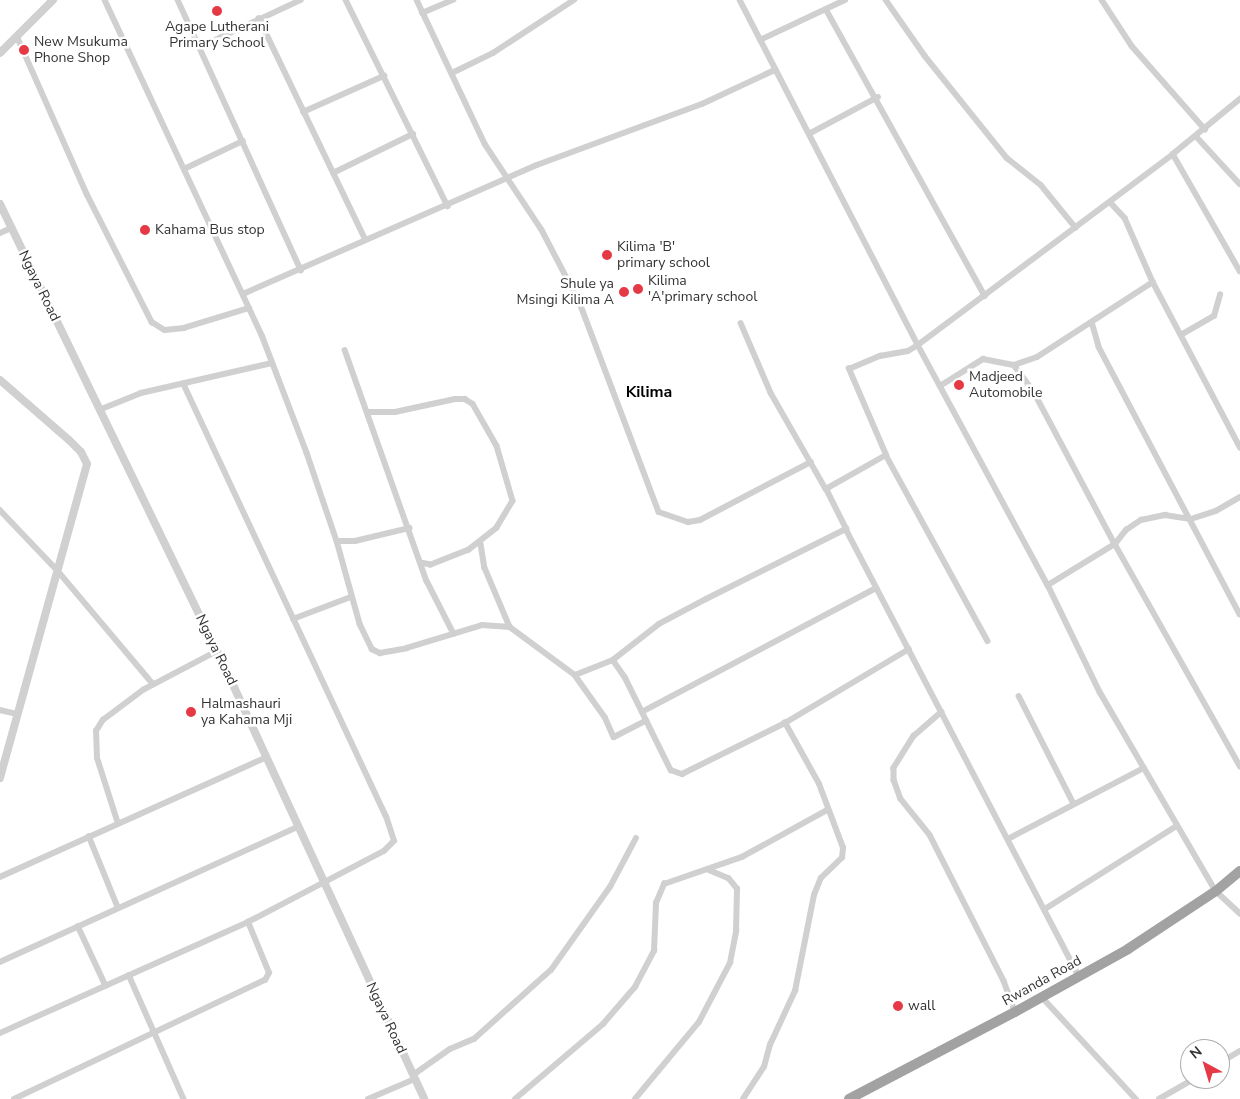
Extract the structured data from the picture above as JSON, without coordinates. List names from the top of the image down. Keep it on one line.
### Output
{"streets":{"highway":["Rwanda Road"],"street":["Ngaya Road"]},"districts":["Kilima"],"places":["Agape Lutherani Primary School","New Msukuma Phone Shop","Kahama Bus stop","Kilima 'B' primary school","Kilima 'A'primary school","Shule ya Msingi Kilima A","Madjeed Automobile","Halmashauri ya Kahama Mji","wall"],"north":"top left"}
